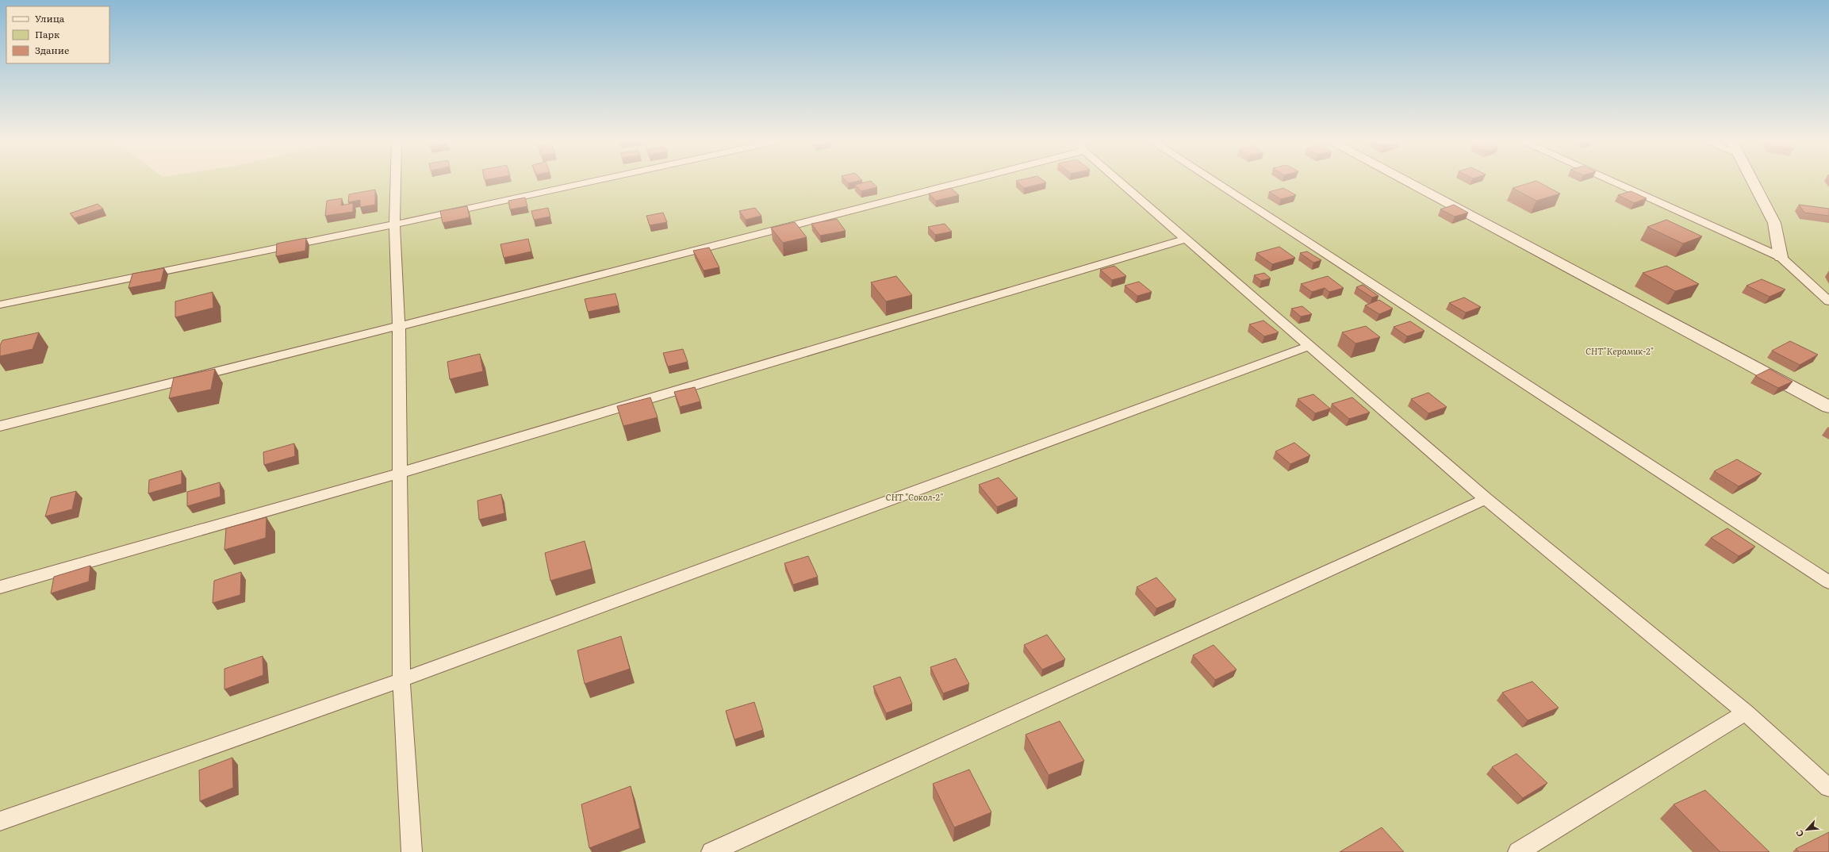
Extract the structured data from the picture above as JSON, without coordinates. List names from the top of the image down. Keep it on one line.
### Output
{"parks":["СНТ\"Керамик-2\"","СНТ \"Сокол-2\""],"legend":["Улица","Парк","Здание"],"north":"bottom left"}
